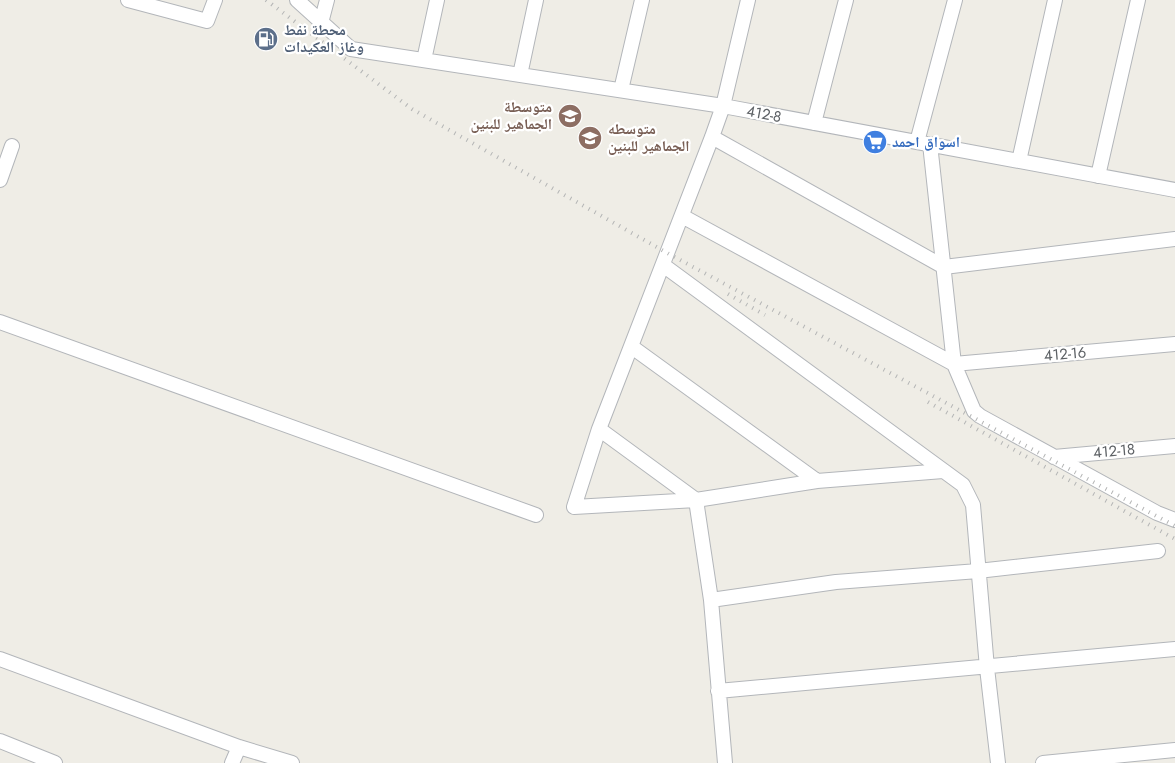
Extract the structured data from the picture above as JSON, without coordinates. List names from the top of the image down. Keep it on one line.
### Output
{"streets":{"street":["412-8","412-16","412-18"]},"places":{"fuel station":["محطة نفط وغاز العكيدات"],"school or university":["متوسطة الجماهير للبنين","متوسطه الجماهير للبنين"],"supermarket":["اسواق احمد"]}}
